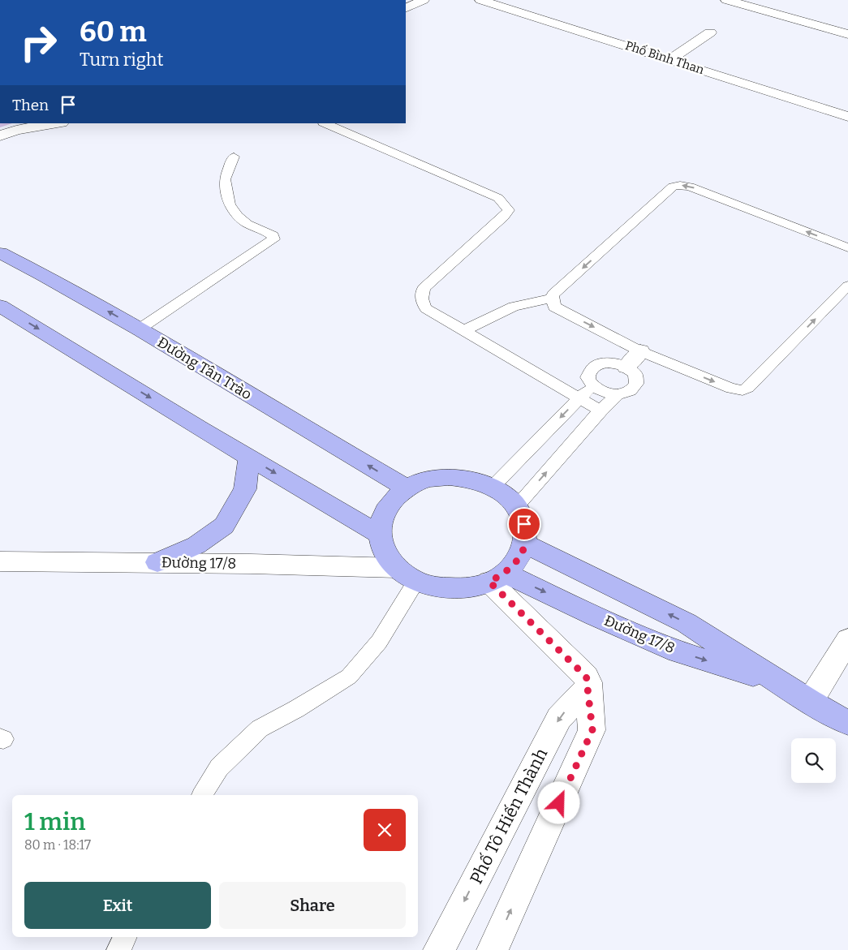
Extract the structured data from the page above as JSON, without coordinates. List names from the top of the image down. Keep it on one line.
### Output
{"streets":{"main road":["Đường Tân Trào","Đường 17/8"],"street":["Phố Bình Than","Phố Tô Hiến Thành"]},"crossings":[["Đường Tân Trào","Đường 17/8"]],"page":{"turn":["60 m","Turn right"],"then":"Then","heading":["1 min","80 m · 18:17"],"buttons":["Exit","Share"]}}
